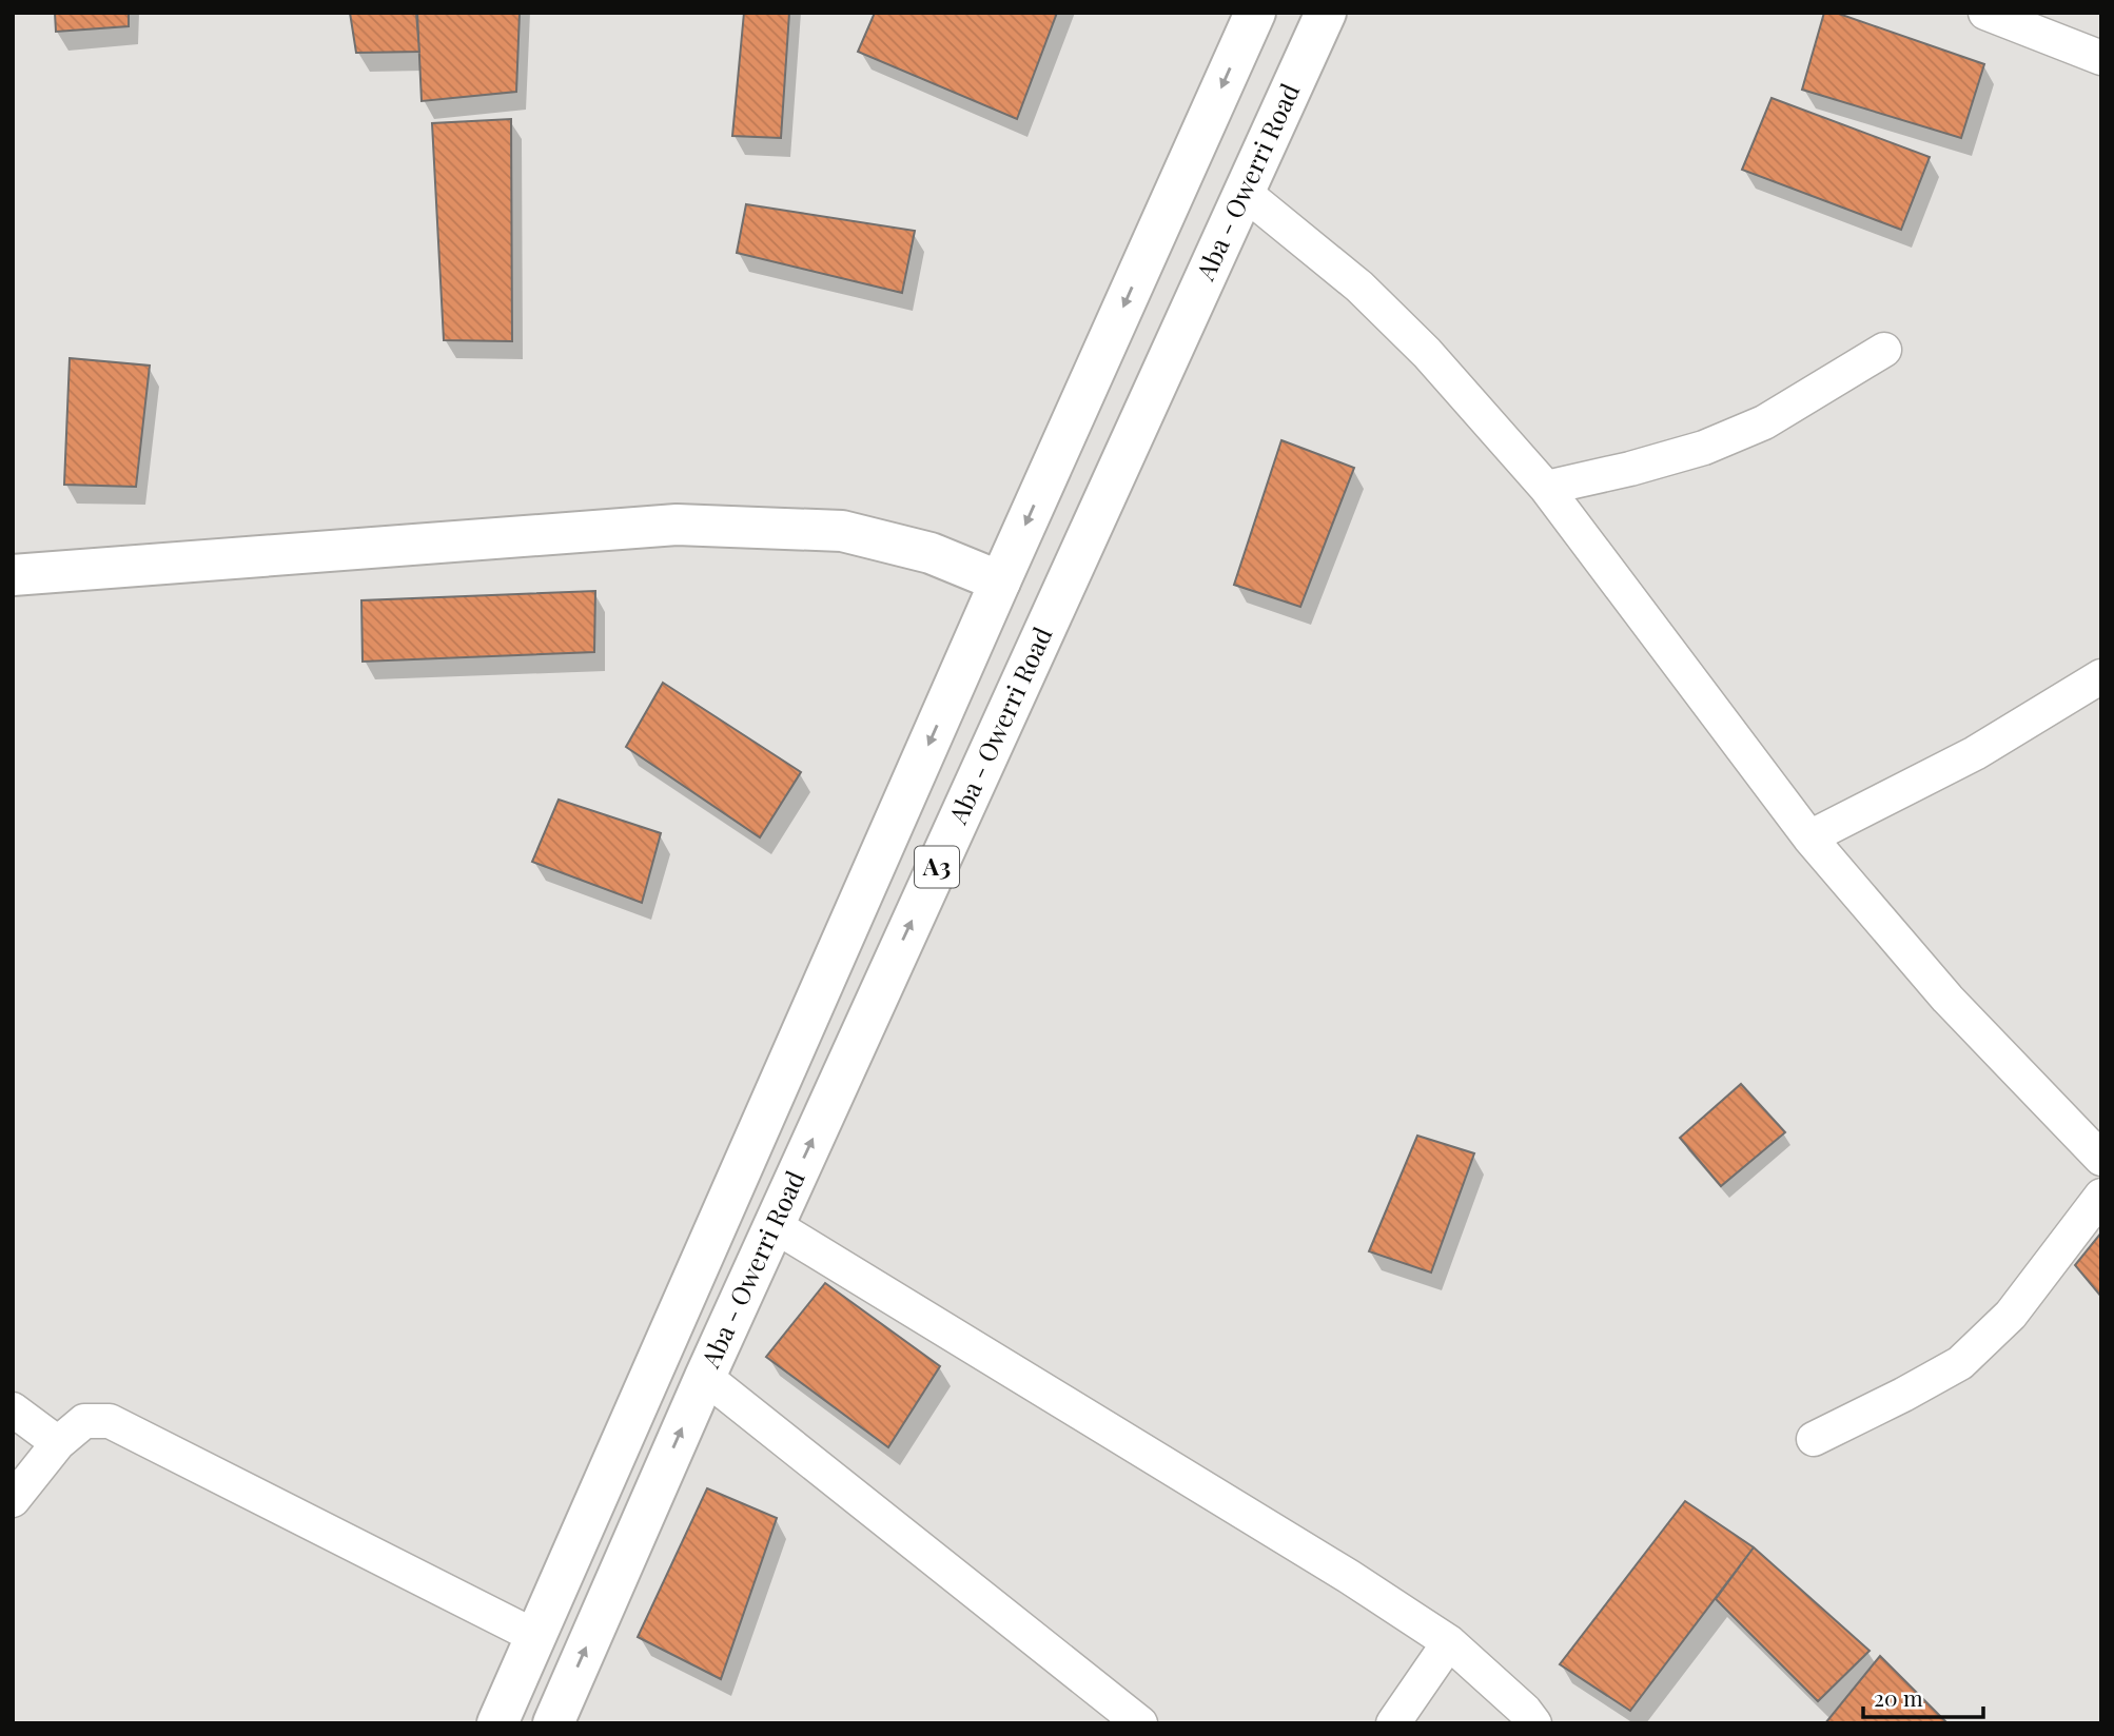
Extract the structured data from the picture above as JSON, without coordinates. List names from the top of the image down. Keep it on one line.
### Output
{"streets":{"main road":["Aba - Owerri Road","A3"]},"scale_bar":"20 m"}
